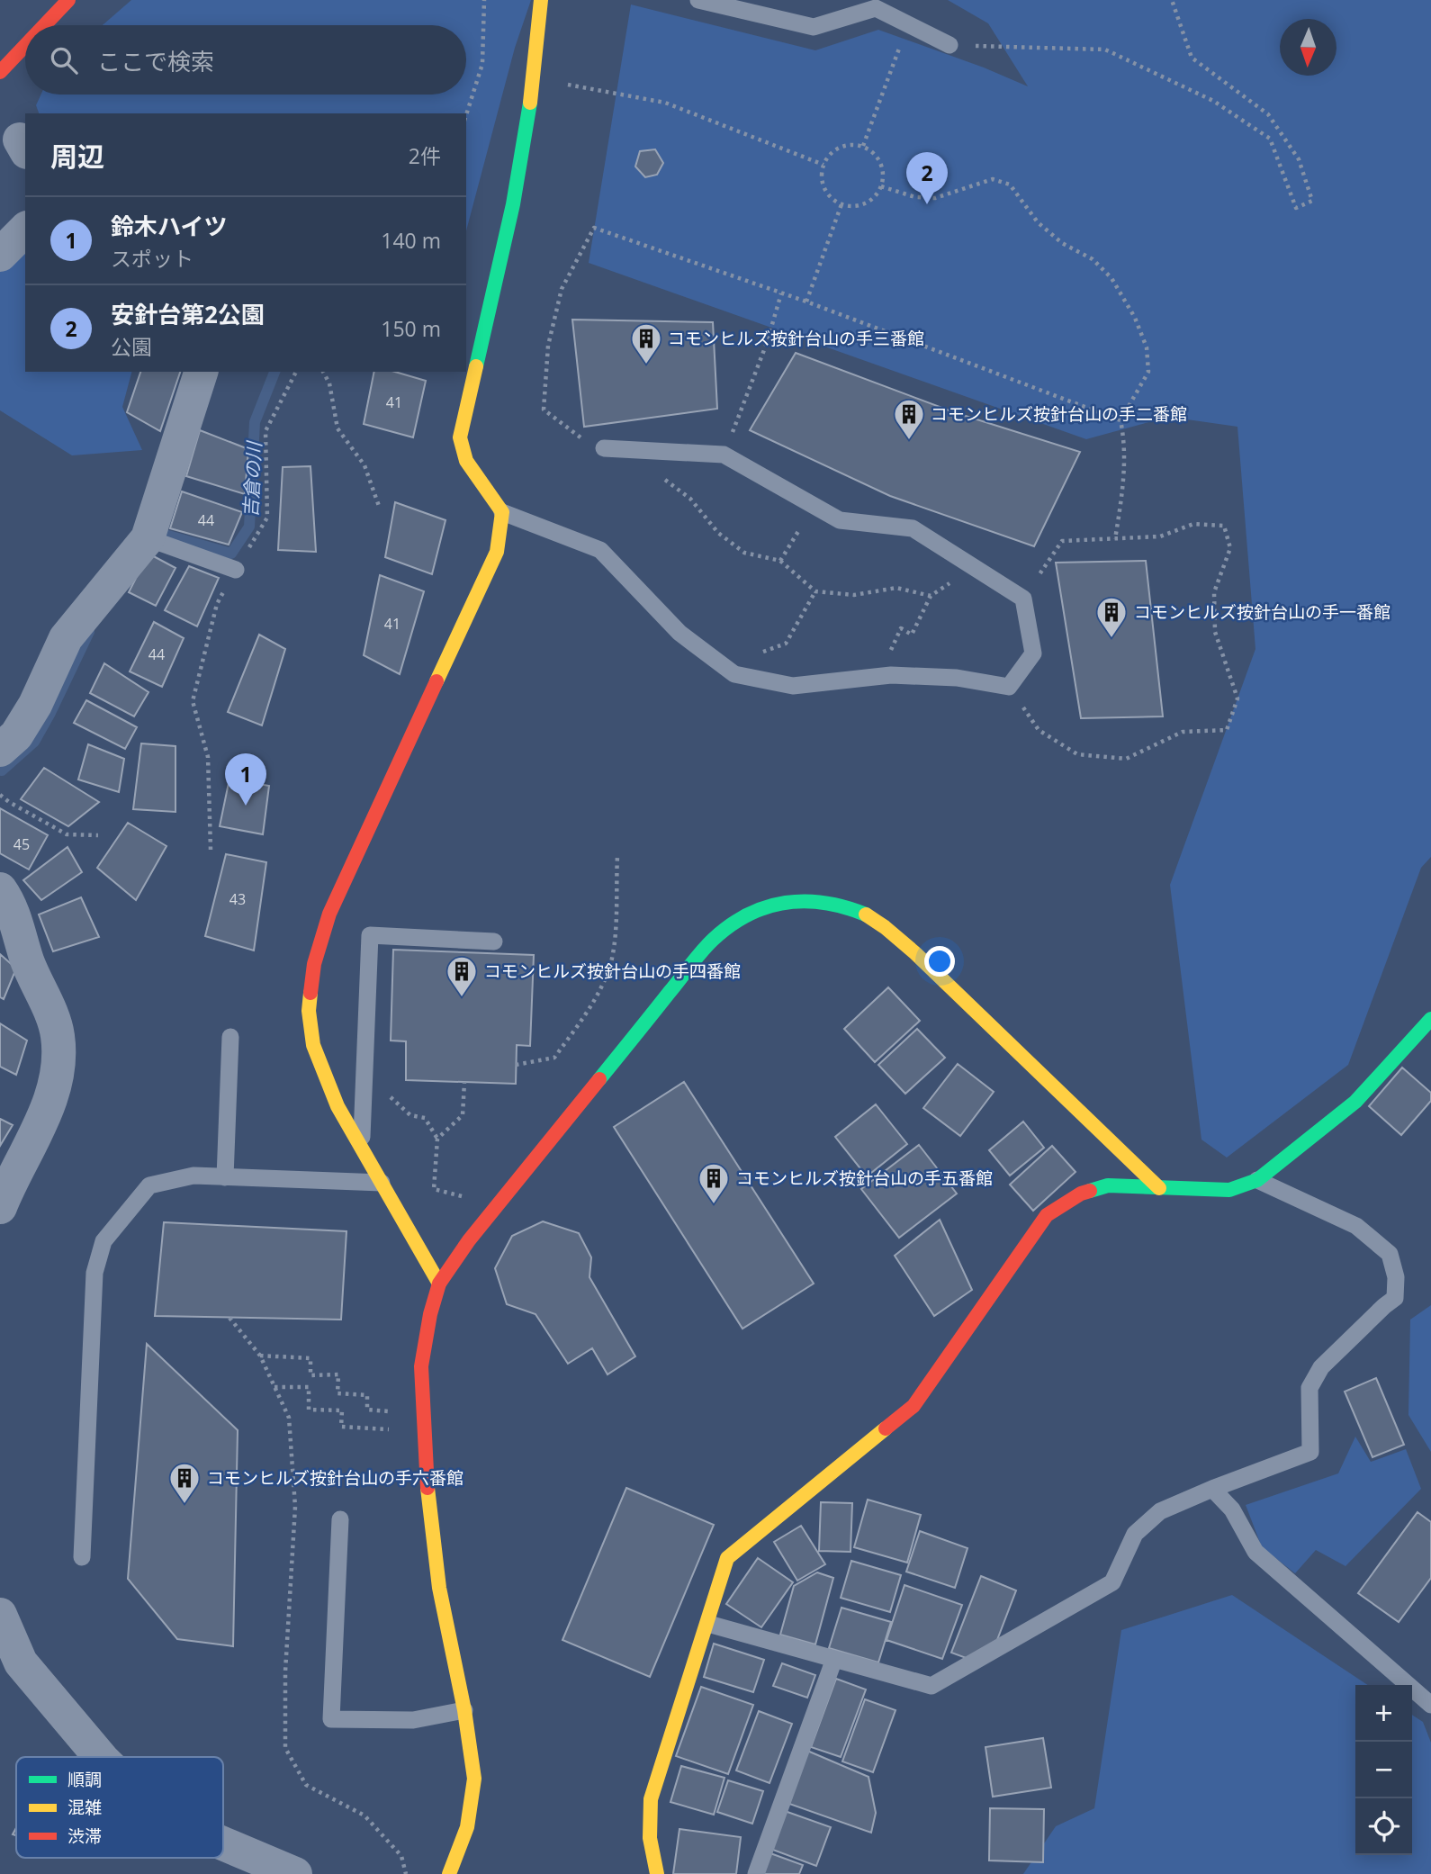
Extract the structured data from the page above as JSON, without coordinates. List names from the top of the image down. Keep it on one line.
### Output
{"water":["吉倉の川"],"places":{"building":["コモンヒルズ按針台山の手三番館","コモンヒルズ按針台山の手二番館","コモンヒルズ按針台山の手一番館","コモンヒルズ按針台山の手四番館","コモンヒルズ按針台山の手五番館","コモンヒルズ按針台山の手六番館"]},"house_numbers":["41","44","41","44","45","43"],"legend":["順調","混雑","渋滞"],"north":"bottom","page":{"search":"ここで検索","heading":["周辺","2件"],"pins":["2","1"],"list":[{"mark":"1","name":"鈴木ハイツ","note":"スポット","value":"140 m"},{"mark":"2","name":"安針台第2公園","note":"公園","value":"150 m"}],"map_buttons":["+","−"]}}
